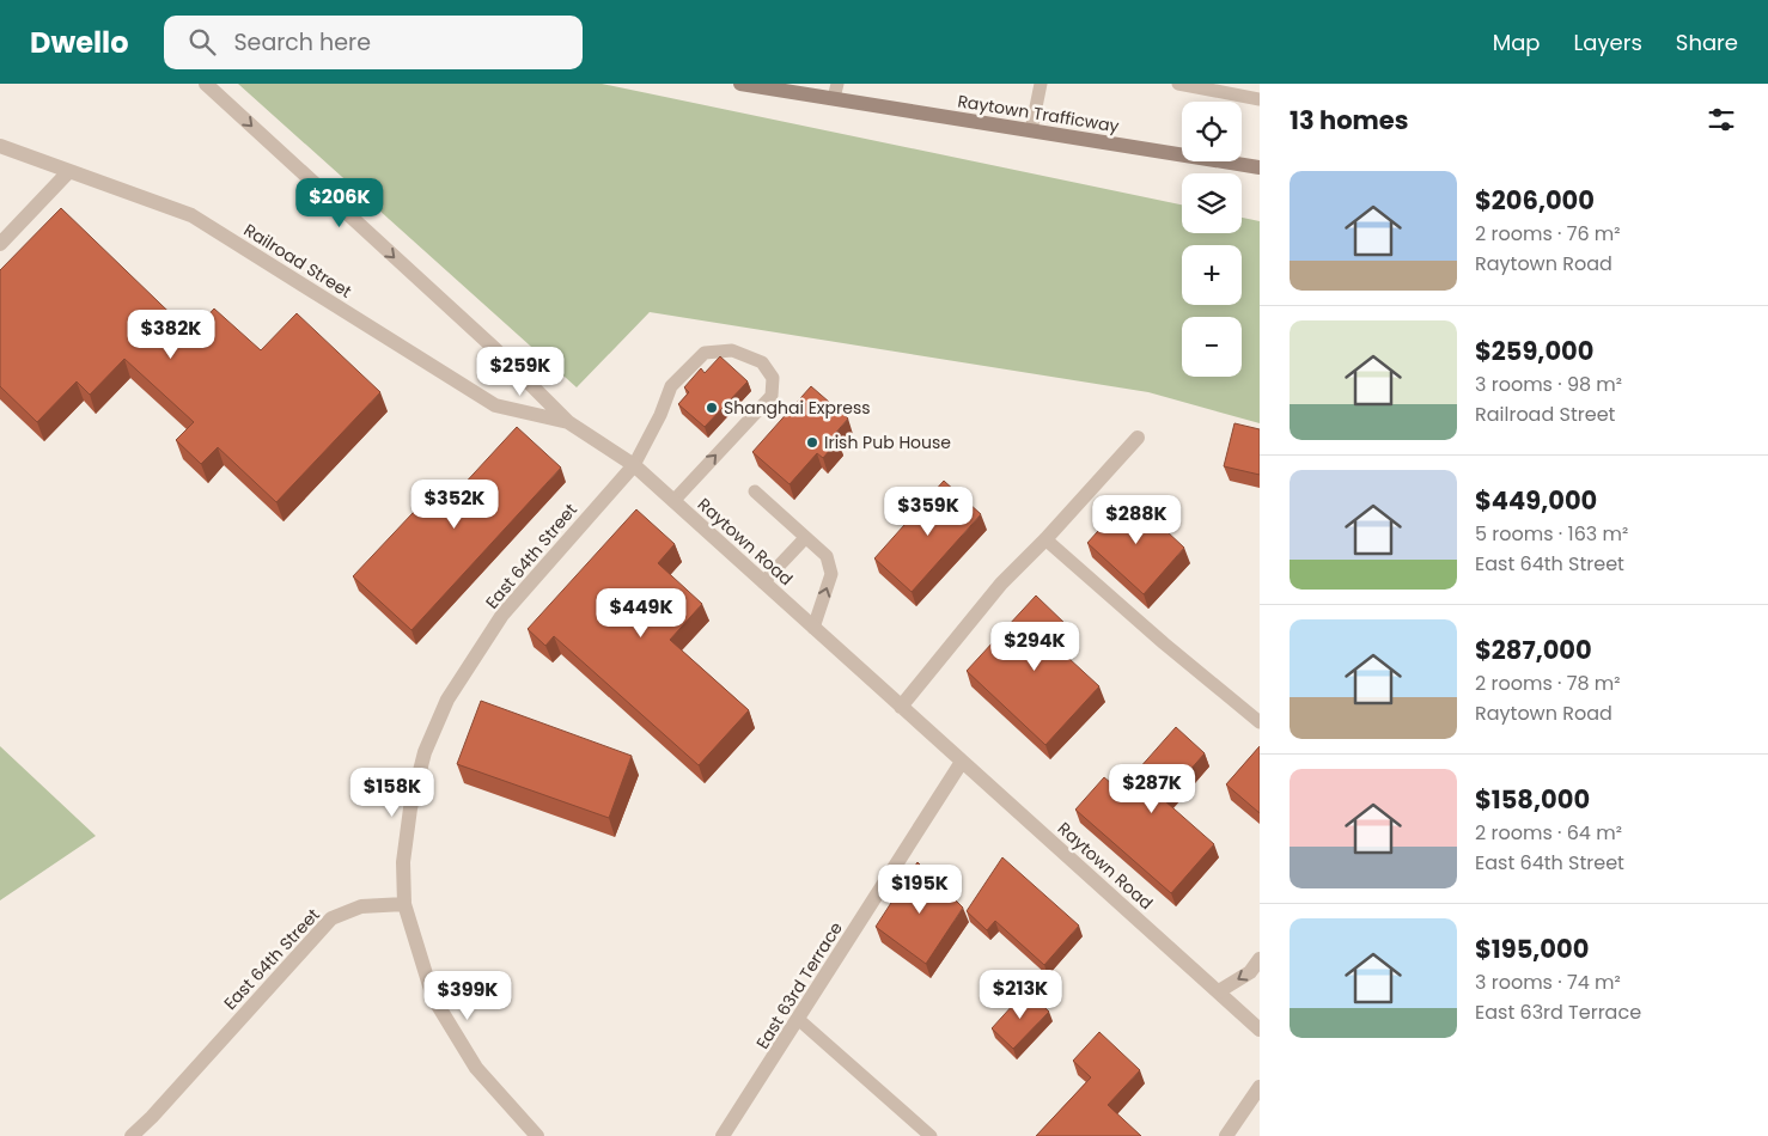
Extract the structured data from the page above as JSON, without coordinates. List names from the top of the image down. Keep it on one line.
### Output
{"streets":{"main road":["Raytown Trafficway"],"street":["Railroad Street","Raytown Road","East 64th Street","East 63rd Terrace"]},"crossings":[["Railroad Street","Raytown Road"],["Raytown Road","East 64th Street"],["Raytown Road","East 63rd Terrace"]],"places":["Shanghai Express","Irish Pub House"],"page":{"header":"Dwello","search":"Search here","nav":["Map","Layers","Share"],"heading":"13 homes","map_buttons":["+","−"],"list":[{"name":"$206,000","note":"2 rooms · 76 m² · Raytown Road"},{"name":"$259,000","note":"3 rooms · 98 m² · Railroad Street"},{"name":"$449,000","note":"5 rooms · 163 m² · East 64th Street"},{"name":"$287,000","note":"2 rooms · 78 m² · Raytown Road"},{"name":"$158,000","note":"2 rooms · 64 m² · East 64th Street"},{"name":"$195,000","note":"3 rooms · 74 m² · East 63rd Terrace"}],"price":["$206K","$382K","$259K","$352K","$359K","$288K","$449K","$294K","$287K","$158K","$195K","$213K","$399K"]}}
